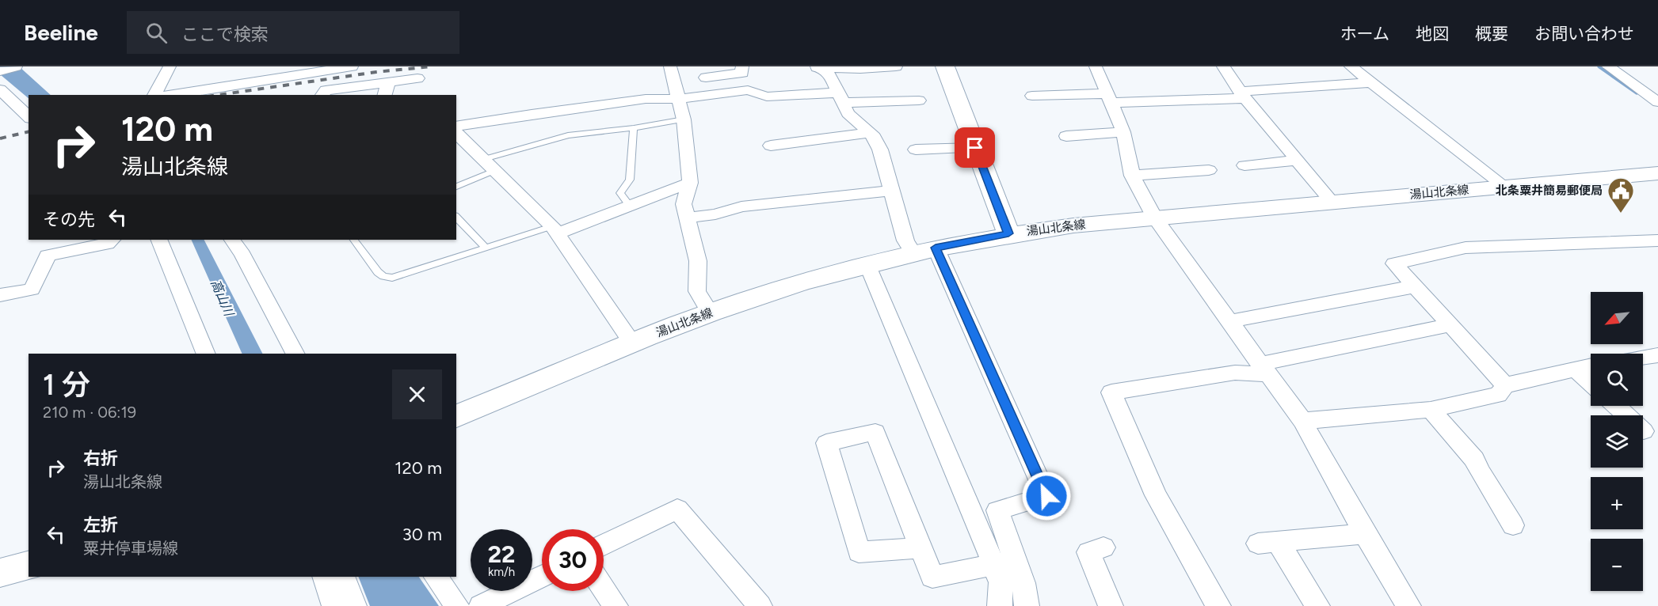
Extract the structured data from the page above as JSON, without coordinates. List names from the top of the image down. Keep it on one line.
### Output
{"streets":{"main road":["湯山北条線"]},"water":["高山川"],"places":{"public building":["北条粟井簡易郵便局"]},"north":"bottom left","page":{"header":"Beeline","search":"ここで検索","nav":["ホーム","地図","概要","お問い合わせ"],"turn":["120 m","湯山北条線"],"then":"その先","map_buttons":["+","−"],"heading":["1 分","210 m · 06:19"],"list":[{"name":"右折","note":"湯山北条線","value":"120 m"},{"name":"左折","note":"粟井停車場線","value":"30 m"}],"speed":"22 km/h","limit":"30"}}
